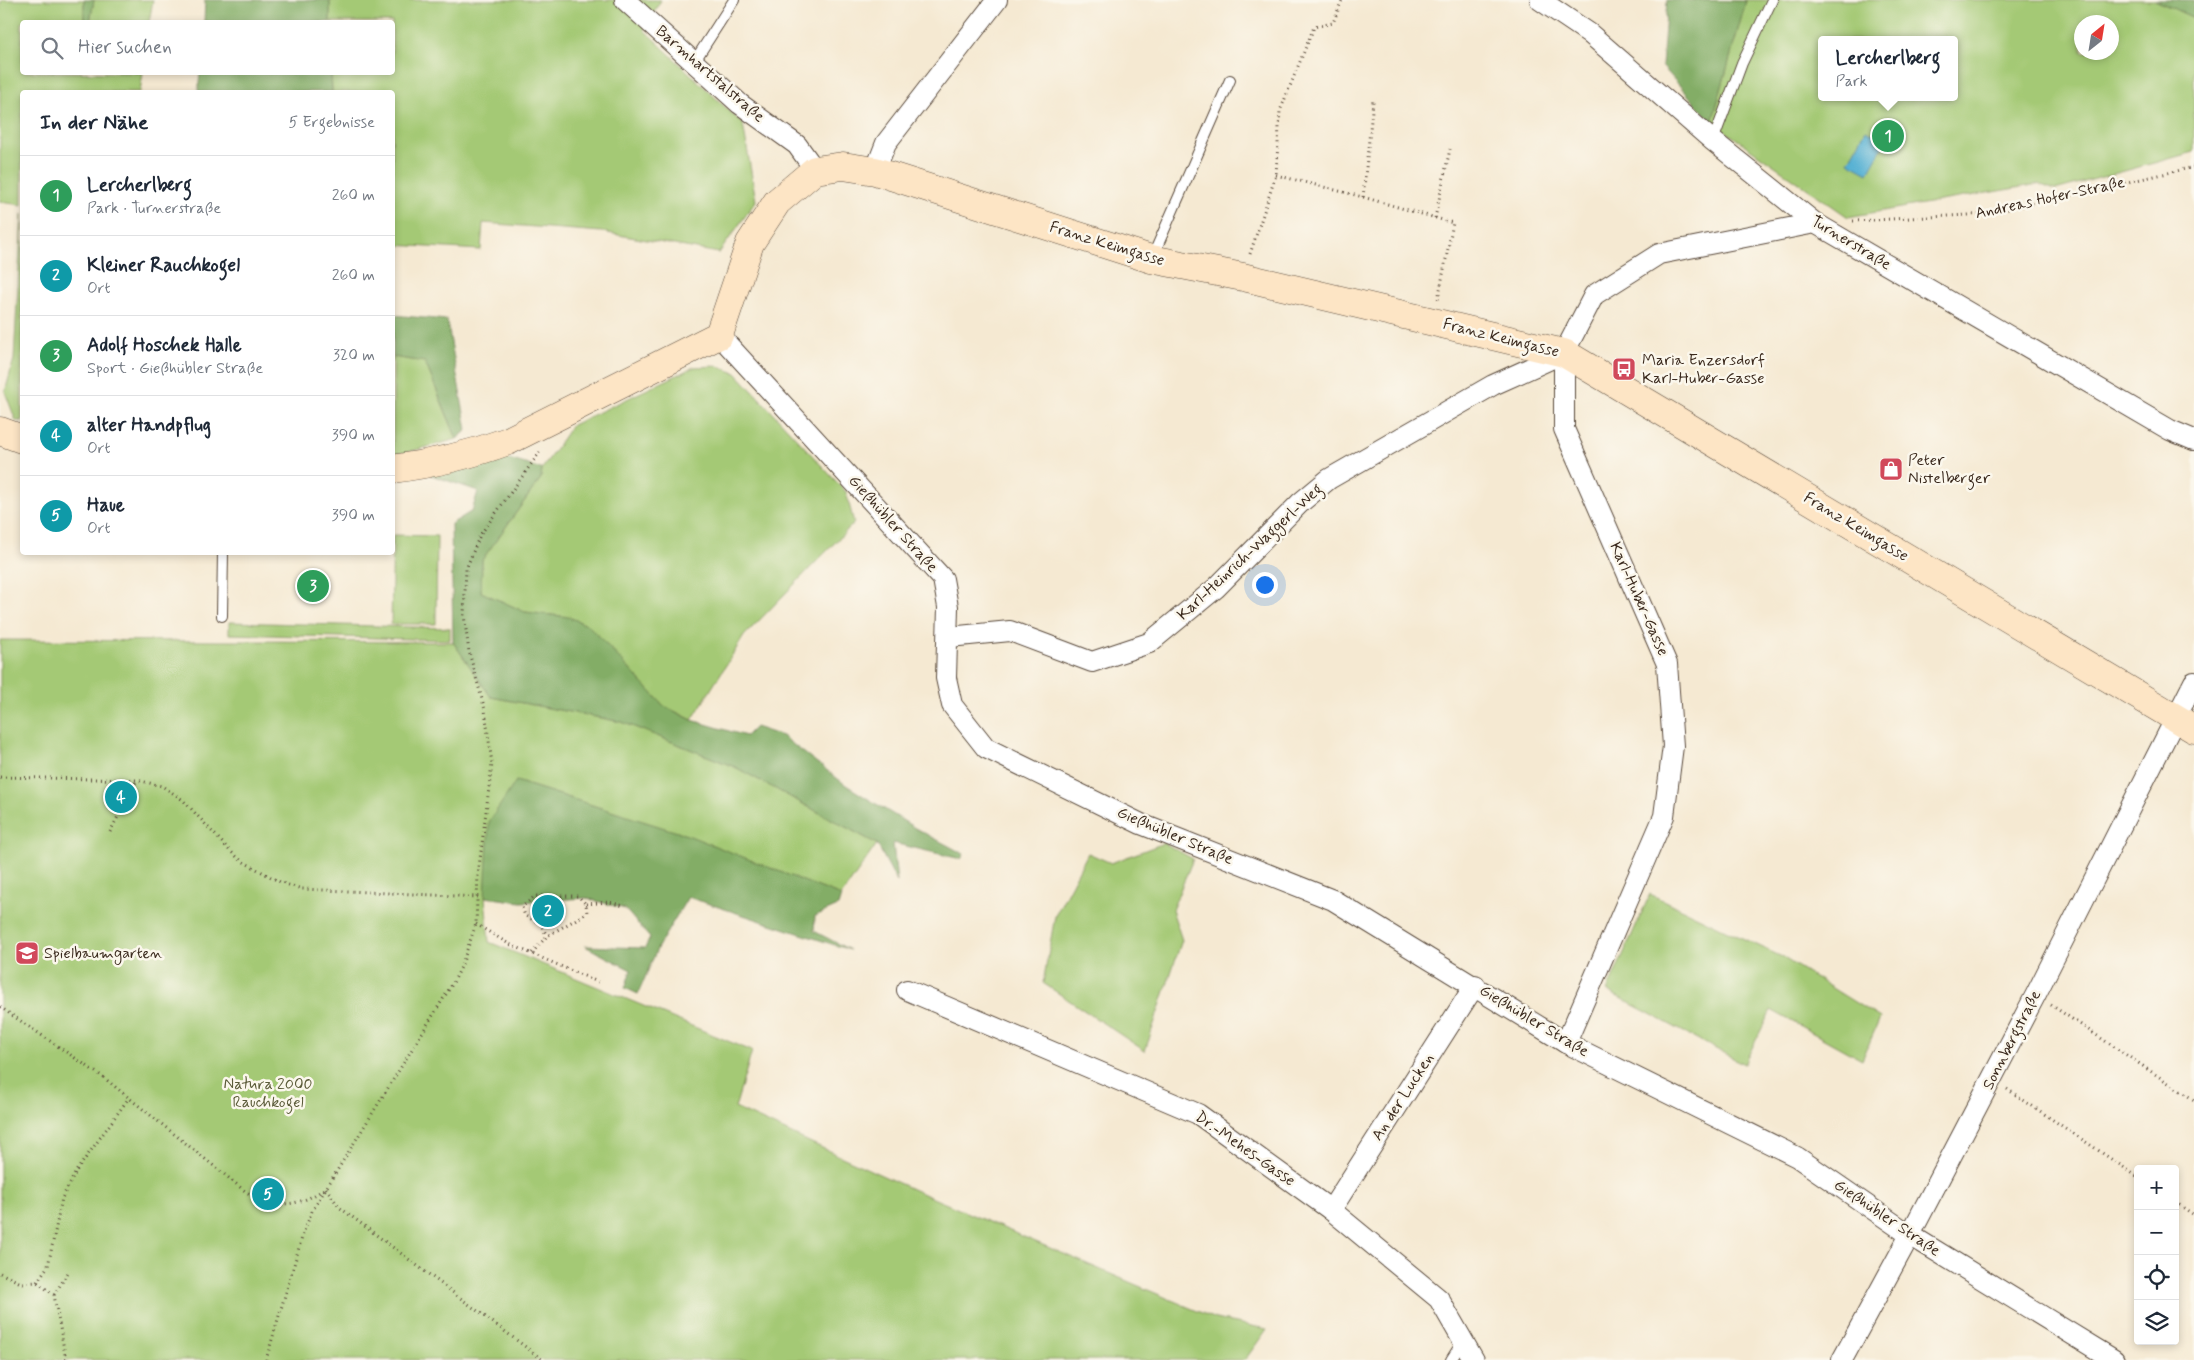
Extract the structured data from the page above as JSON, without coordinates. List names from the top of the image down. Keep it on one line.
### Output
{"streets":{"main road":["Franz Keimgasse"],"street":["Barmhartstalstraße","Turnerstraße","Gießhübler Straße","Karl-Heinrich-Waggerl-Weg","Karl-Huber-Gasse","Sonnbergstraße","An der Lucken","Dr.-Mehes-Gasse"],"path":["Andreas Hofer-Straße"]},"crossings":[["Barmhartstalstraße","Franz Keimgasse"],["Andreas Hofer-Straße","Turnerstraße"],["Franz Keimgasse","Karl-Heinrich-Waggerl-Weg"],["Franz Keimgasse","Karl-Huber-Gasse"],["Franz Keimgasse","Sonnbergstraße"],["Gießhübler Straße","Karl-Heinrich-Waggerl-Weg"],["Gießhübler Straße","Karl-Huber-Gasse"],["Gießhübler Straße","Sonnbergstraße"],["Gießhübler Straße","An der Lucken"],["Karl-Heinrich-Waggerl-Weg","Karl-Huber-Gasse"],["An der Lucken","Dr.-Mehes-Gasse"]],"parks":["Natura 2000 Rauchkogel"],"places":{"bus stop":["Maria Enzersdorf Karl-Huber-Gasse"],"shop":["Peter Nistelberger"],"school or university":["Spielbaumgarten"]},"north":"top right","page":{"search":"Hier suchen","popup":["Lercherlberg","Park"],"heading":["In der Nähe","5 Ergebnisse"],"pins":["1","3","4","2","5"],"list":[{"mark":"1","name":"Lercherlberg","note":"Park · Turnerstraße","value":"260 m"},{"mark":"2","name":"Kleiner Rauchkogel","note":"Ort","value":"260 m"},{"mark":"3","name":"Adolf Hoschek Halle","note":"Sport · Gießhübler Straße","value":"320 m"},{"mark":"4","name":"alter Handpflug","note":"Ort","value":"390 m"},{"mark":"5","name":"Haue","note":"Ort","value":"390 m"}],"map_buttons":["+","−"]}}
